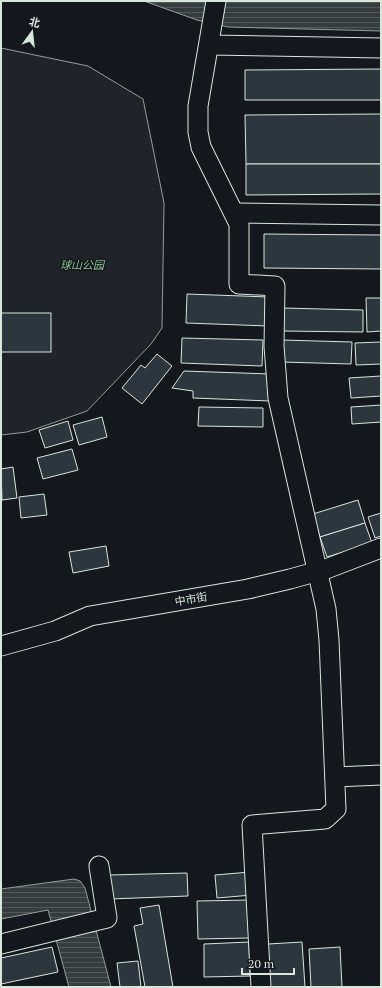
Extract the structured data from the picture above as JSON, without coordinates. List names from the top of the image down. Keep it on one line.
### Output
{"streets":{"street":["中市街"]},"parks":["球山公园"],"scale_bar":"20 m","north":"top"}
